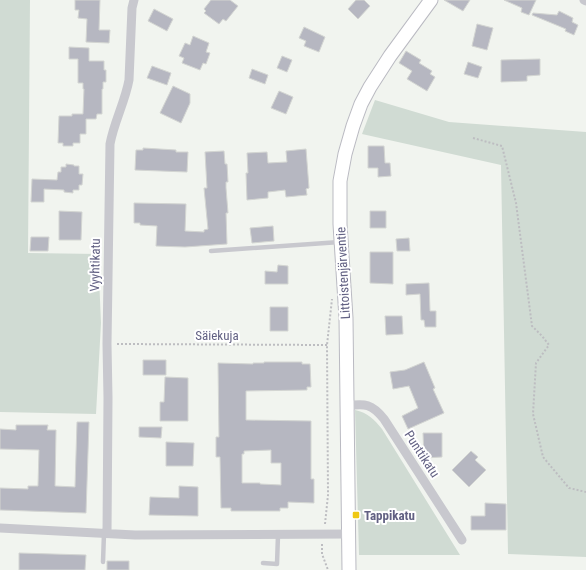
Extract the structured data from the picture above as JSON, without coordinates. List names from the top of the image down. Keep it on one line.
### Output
{"streets":{"street":["Vyyhtikatu","Littoistenjärventie","Punttikatu"],"path":["Säiekuja"]},"crossings":[["Vyyhtikatu","Säiekuja"],["Littoistenjärventie","Punttikatu"]],"places":{"transit":["Tappikatu"]}}
